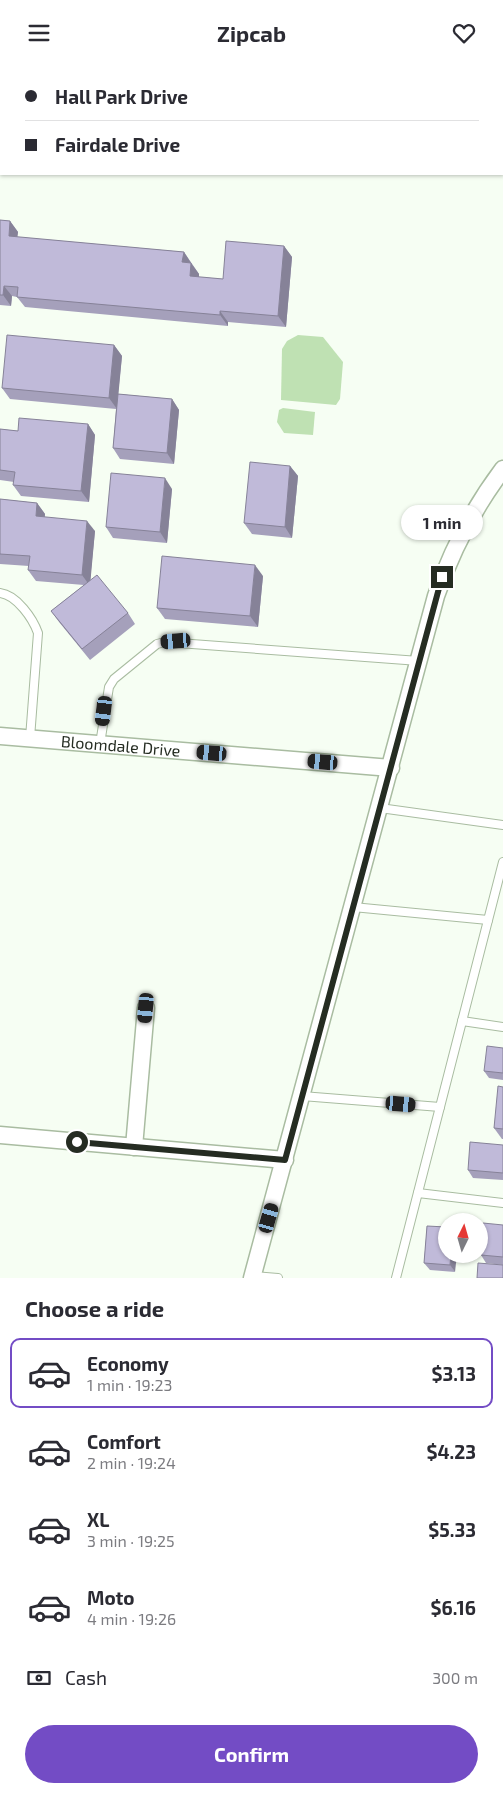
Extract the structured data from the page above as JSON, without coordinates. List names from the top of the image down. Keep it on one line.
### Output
{"streets":{"street":["Bloomdale Drive"]},"north":"top","page":{"header":"Zipcab","banner":["Hall Park Drive","Fairdale Drive"],"bubble":"1 min","heading":"Choose a ride","list":[{"name":"Economy","note":"1 min · 19:23","value":"$3.13"},{"name":"Comfort","note":"2 min · 19:24","value":"$4.23"},{"name":"XL","note":"3 min · 19:25","value":"$5.33"},{"name":"Moto","note":"4 min · 19:26","value":"$6.16"}],"pay":["Cash","300 m"],"buttons":"Confirm"}}
